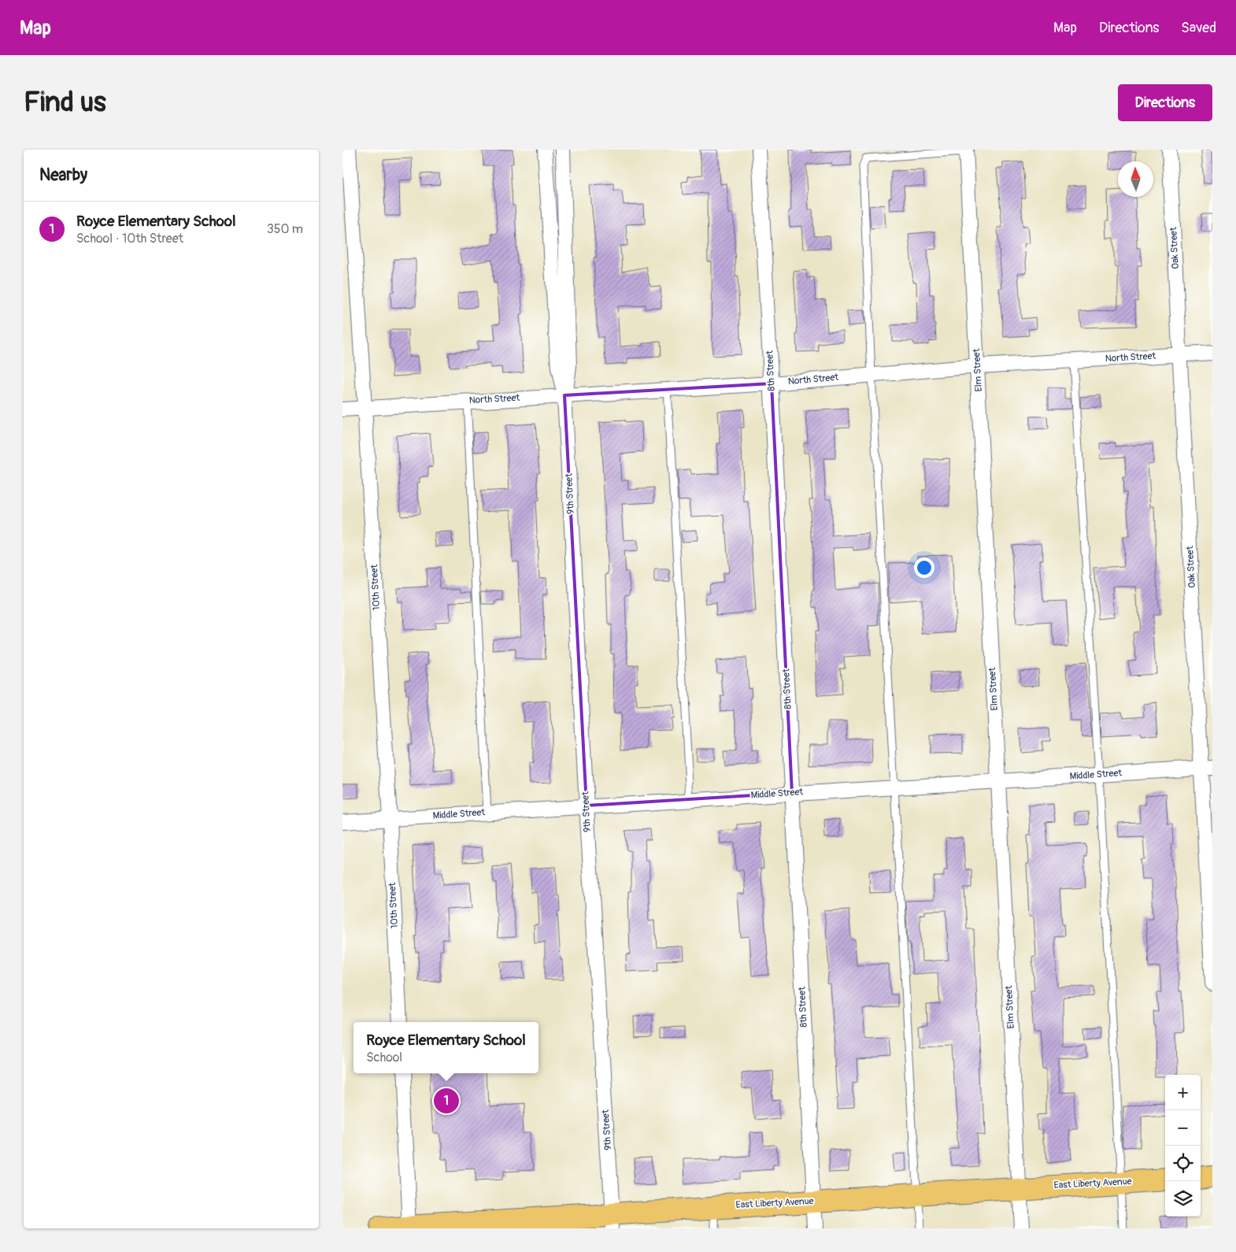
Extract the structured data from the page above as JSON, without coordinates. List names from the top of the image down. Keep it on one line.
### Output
{"streets":{"main road":["East Liberty Avenue"],"street":["Oak Street","North Street","Elm Street","8th Street","9th Street","10th Street","Middle Street"]},"crossings":[["Oak Street","North Street"],["Oak Street","Middle Street"],["North Street","Elm Street"],["North Street","8th Street"],["North Street","9th Street"],["North Street","10th Street"],["Elm Street","Middle Street"],["Elm Street","East Liberty Avenue"],["8th Street","Middle Street"],["8th Street","East Liberty Avenue"],["9th Street","Middle Street"],["9th Street","East Liberty Avenue"],["10th Street","Middle Street"]],"north":"top","page":{"header":"Map","nav":["Map","Directions","Saved"],"buttons":"Directions","title":"Find us","heading":"Nearby","list":[{"mark":"1","name":"Royce Elementary School","note":"School · 10th Street","value":"350 m"}],"popup":["Royce Elementary School","School"],"map_buttons":["+","−"],"pins":"1"}}
